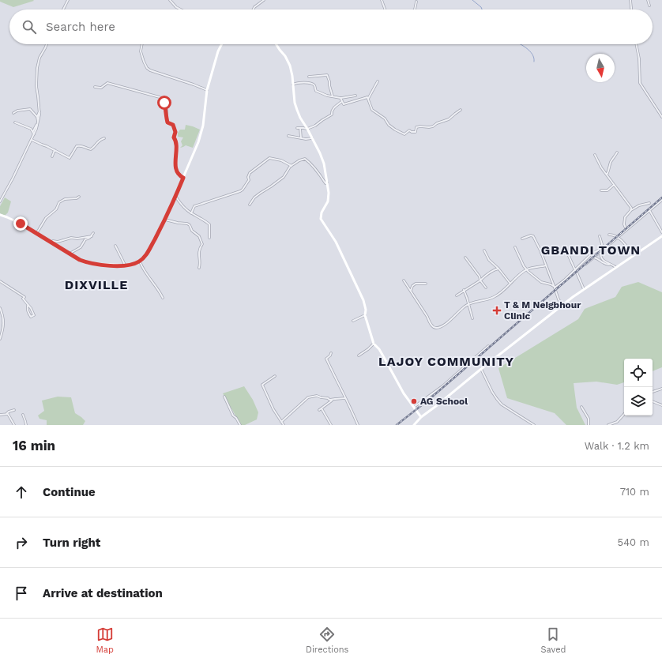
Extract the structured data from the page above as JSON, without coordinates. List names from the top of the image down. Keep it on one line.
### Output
{"districts":["GBANDI TOWN","DIXVILLE","LAJOY COMMUNITY"],"places":{"health":["T & M Neigbhour Clinic"],"other":["AG School"]},"north":"bottom","page":{"search":"Search here","heading":["16 min","Walk · 1.2 km"],"list":[["Continue","710 m"],["Turn right","540 m"],"Arrive at destination"],"nav":["Map","Directions","Saved"]}}
